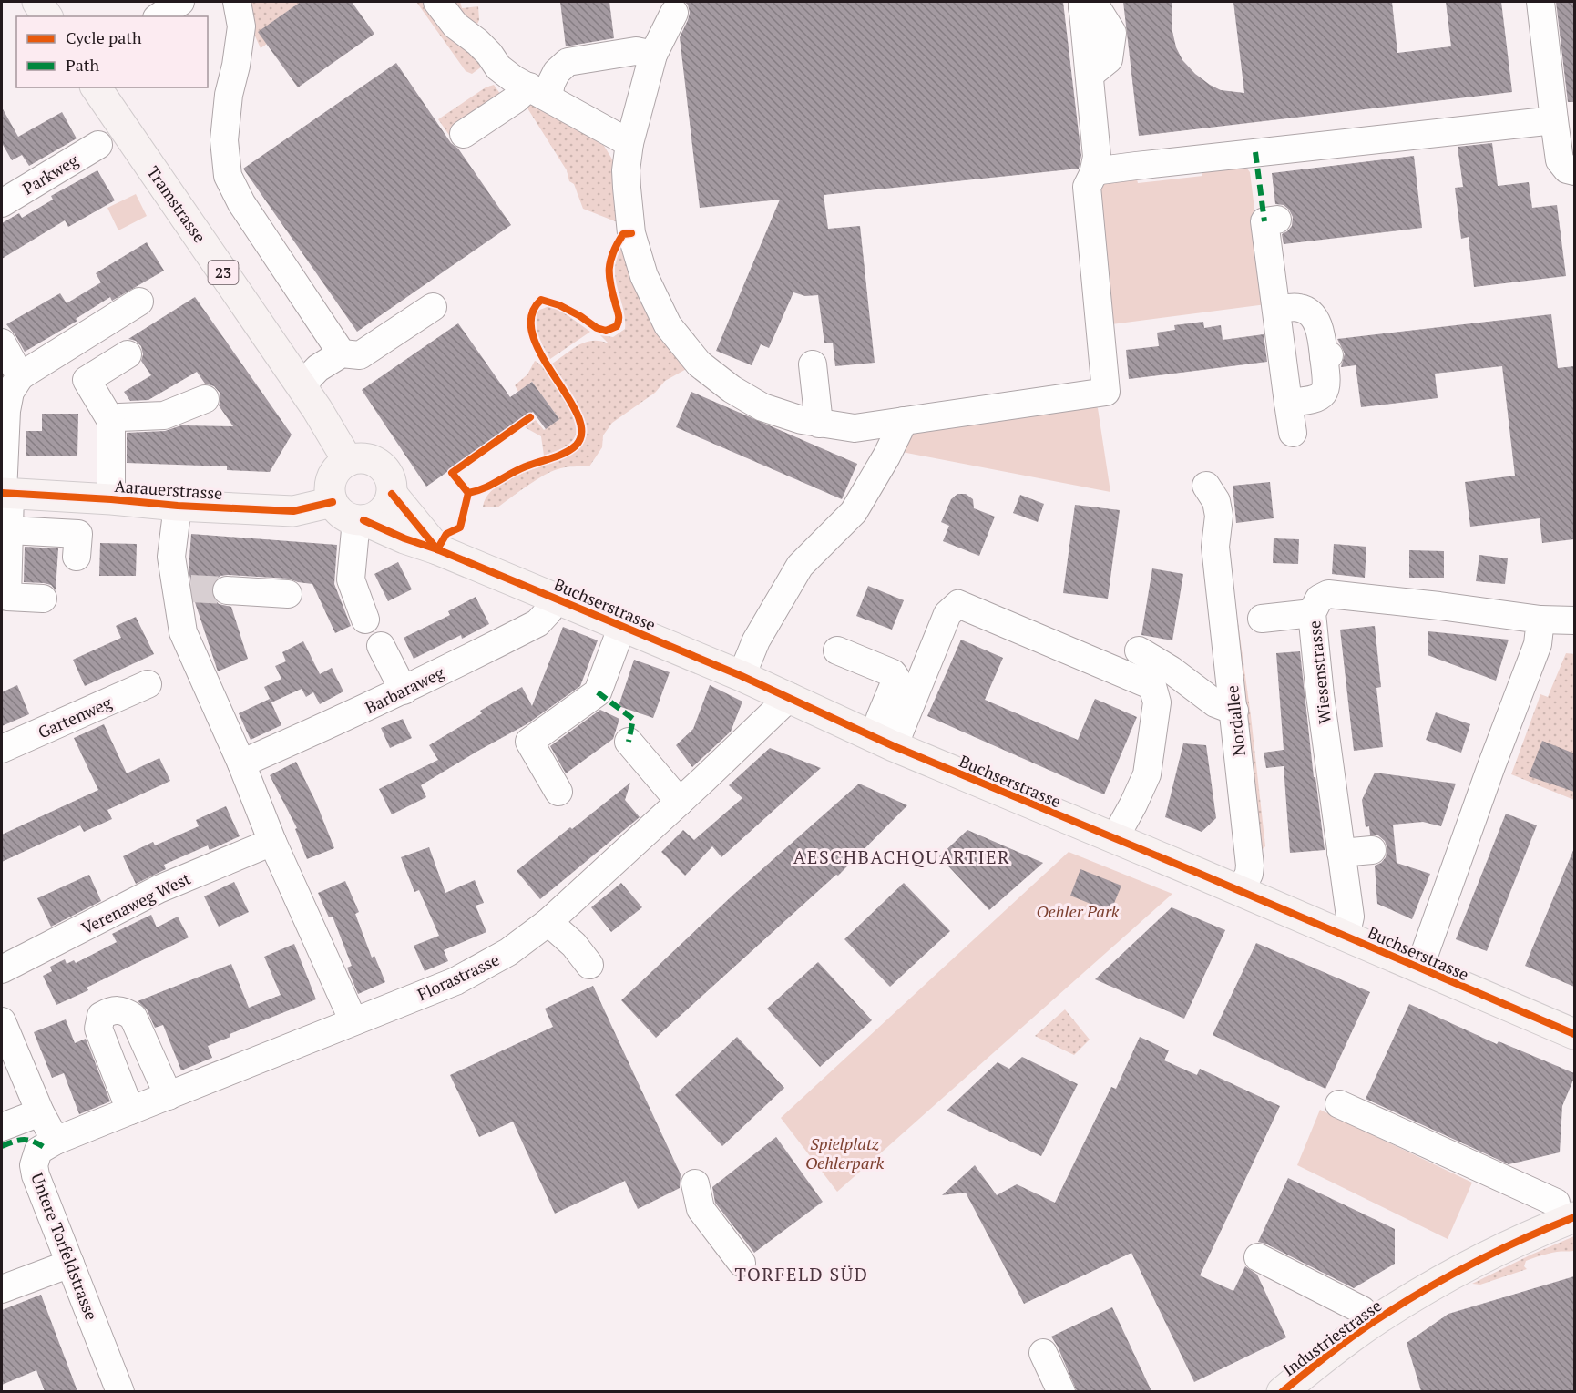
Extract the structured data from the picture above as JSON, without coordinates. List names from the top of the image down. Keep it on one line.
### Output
{"streets":{"main road":["Tramstrasse","23","Aarauerstrasse","Buchserstrasse","Industriestrasse"],"street":["Parkweg","Wiesenstrasse","Barbaraweg","Gartenweg","Nordallee","Verenaweg West","Florastrasse","Untere Torfeldstrasse"]},"crossings":[["Tramstrasse","Aarauerstrasse"],["Tramstrasse","Buchserstrasse"],["Aarauerstrasse","Buchserstrasse"],["Buchserstrasse","Wiesenstrasse"],["Buchserstrasse","Barbaraweg"],["Buchserstrasse","Nordallee"],["Buchserstrasse","Florastrasse"],["Florastrasse","Untere Torfeldstrasse"]],"districts":["AESCHBACHQUARTIER","TORFELD SÜD"],"parks":["Oehler Park","Spielplatz Oehlerpark"],"legend":["Cycle path","Path"]}
